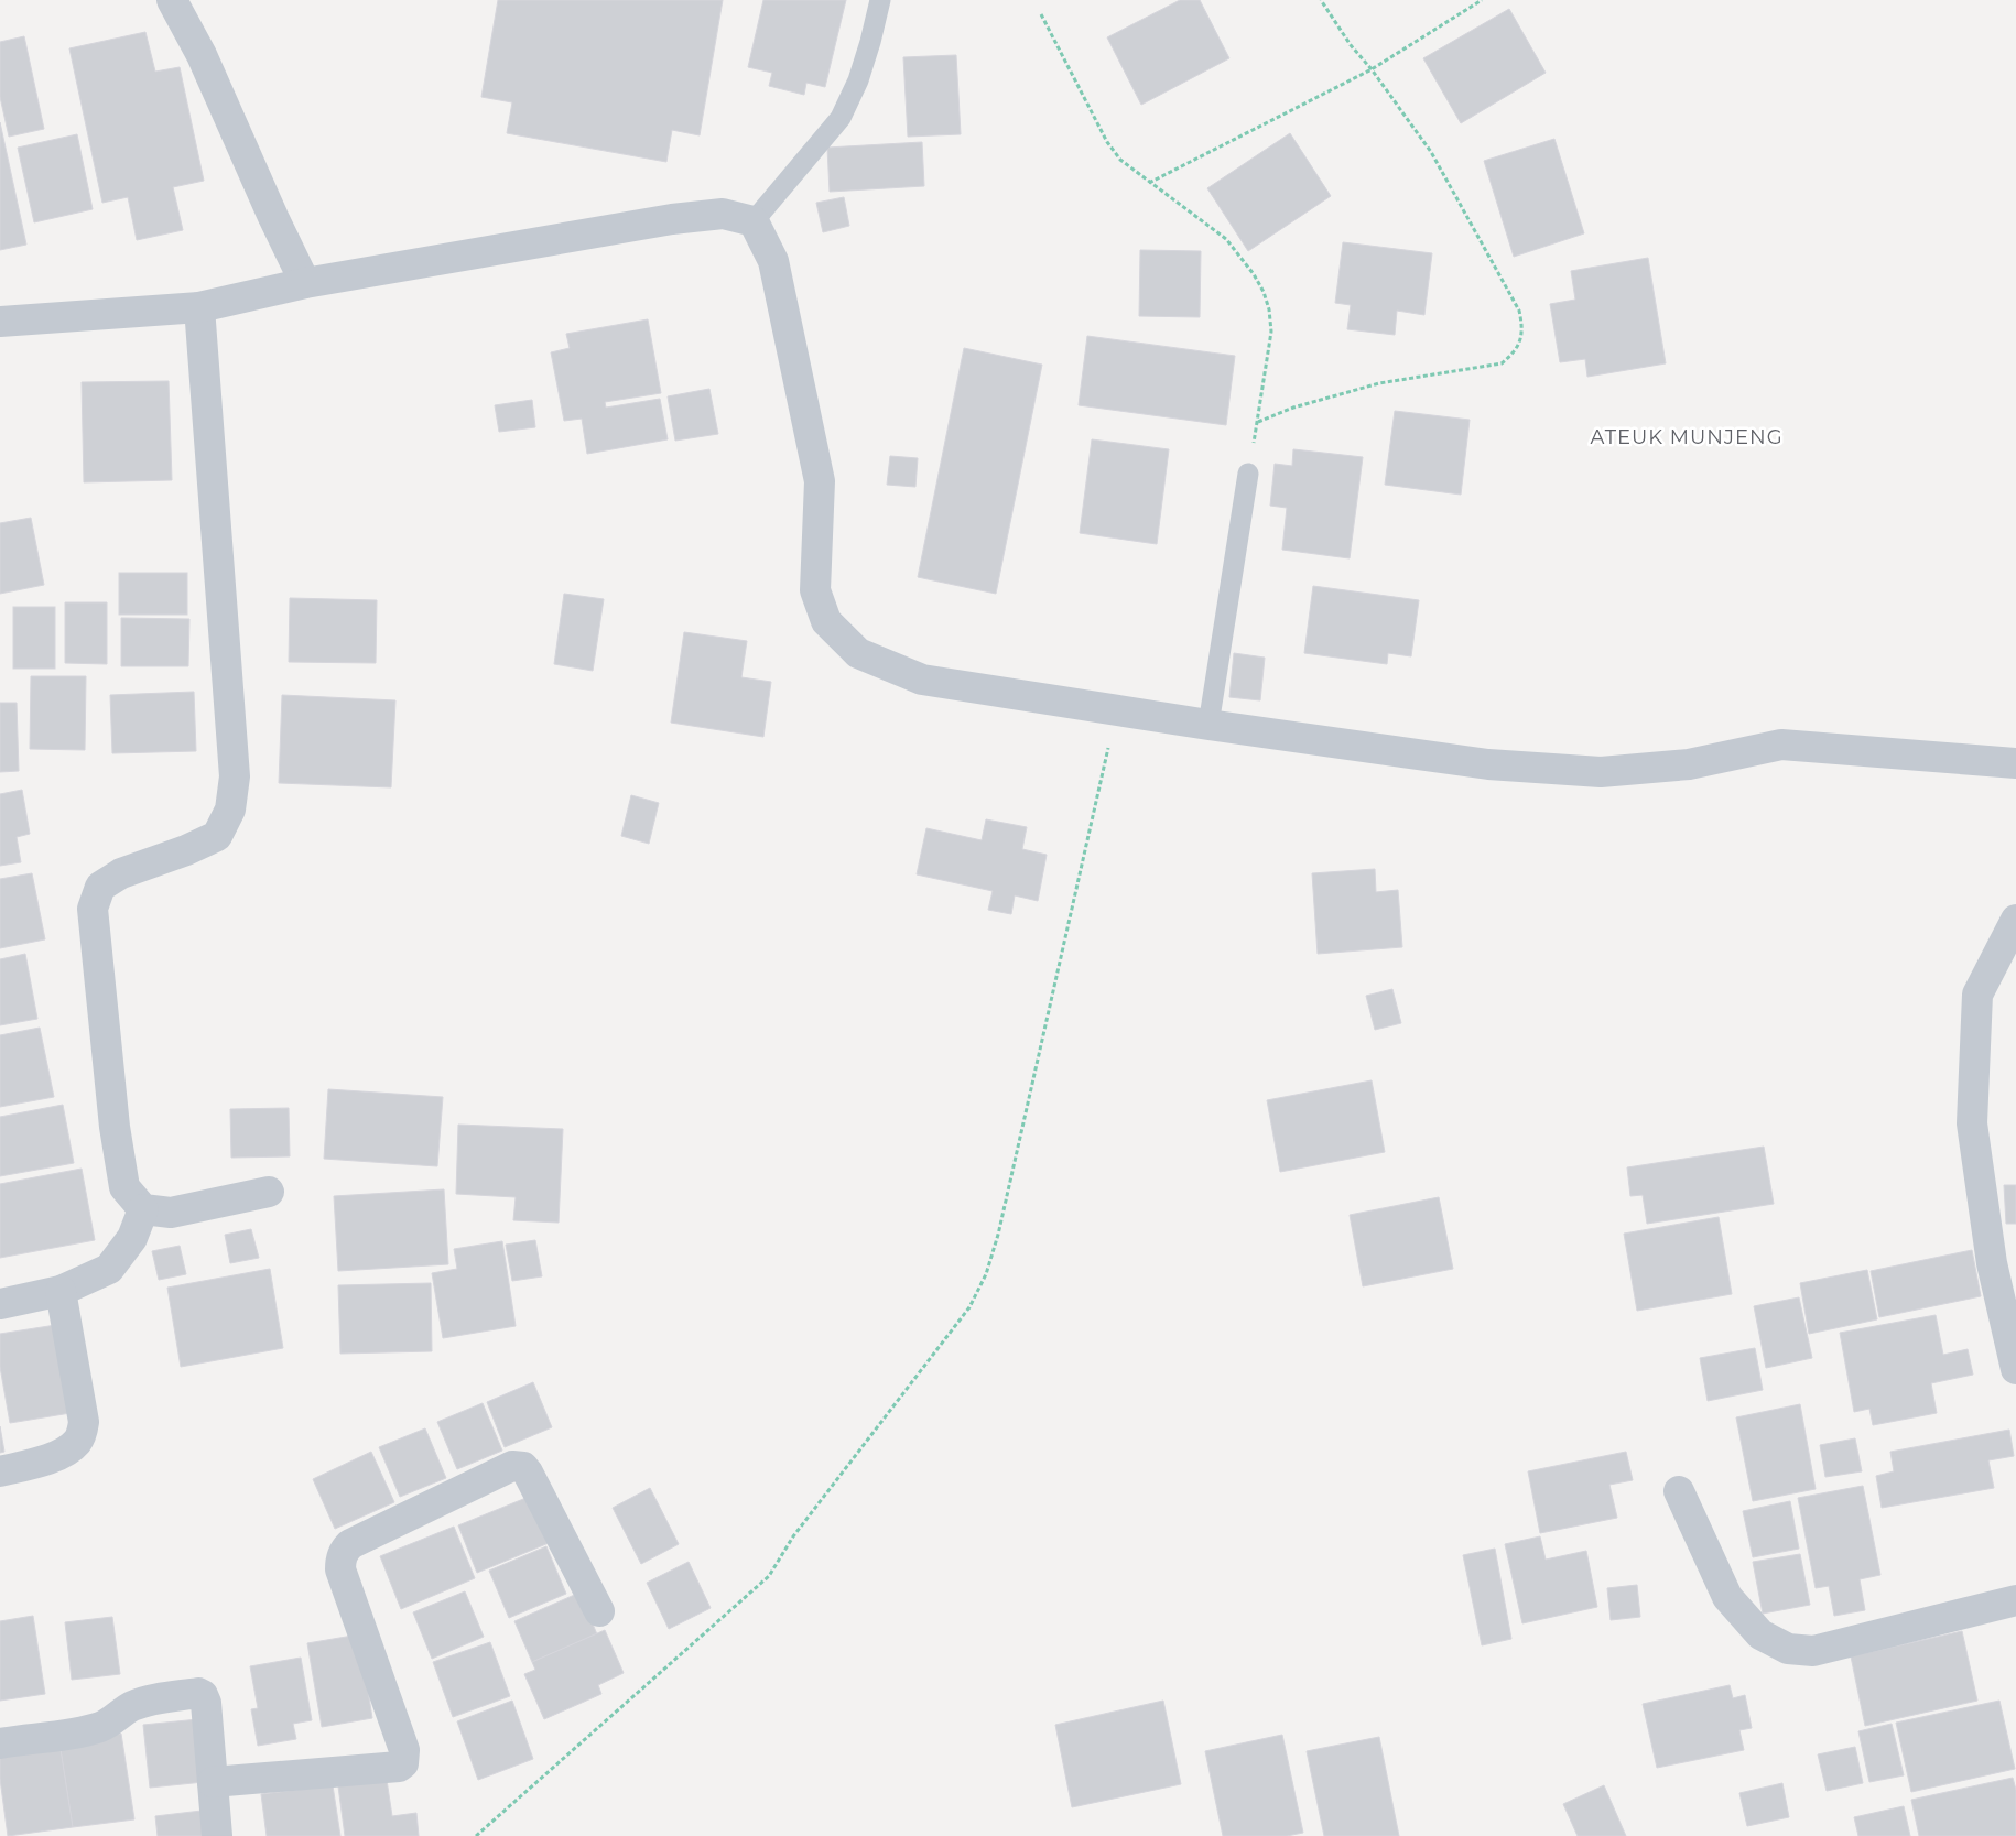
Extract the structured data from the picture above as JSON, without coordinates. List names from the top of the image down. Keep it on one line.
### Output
{"districts":["ATEUK MUNJENG"]}
